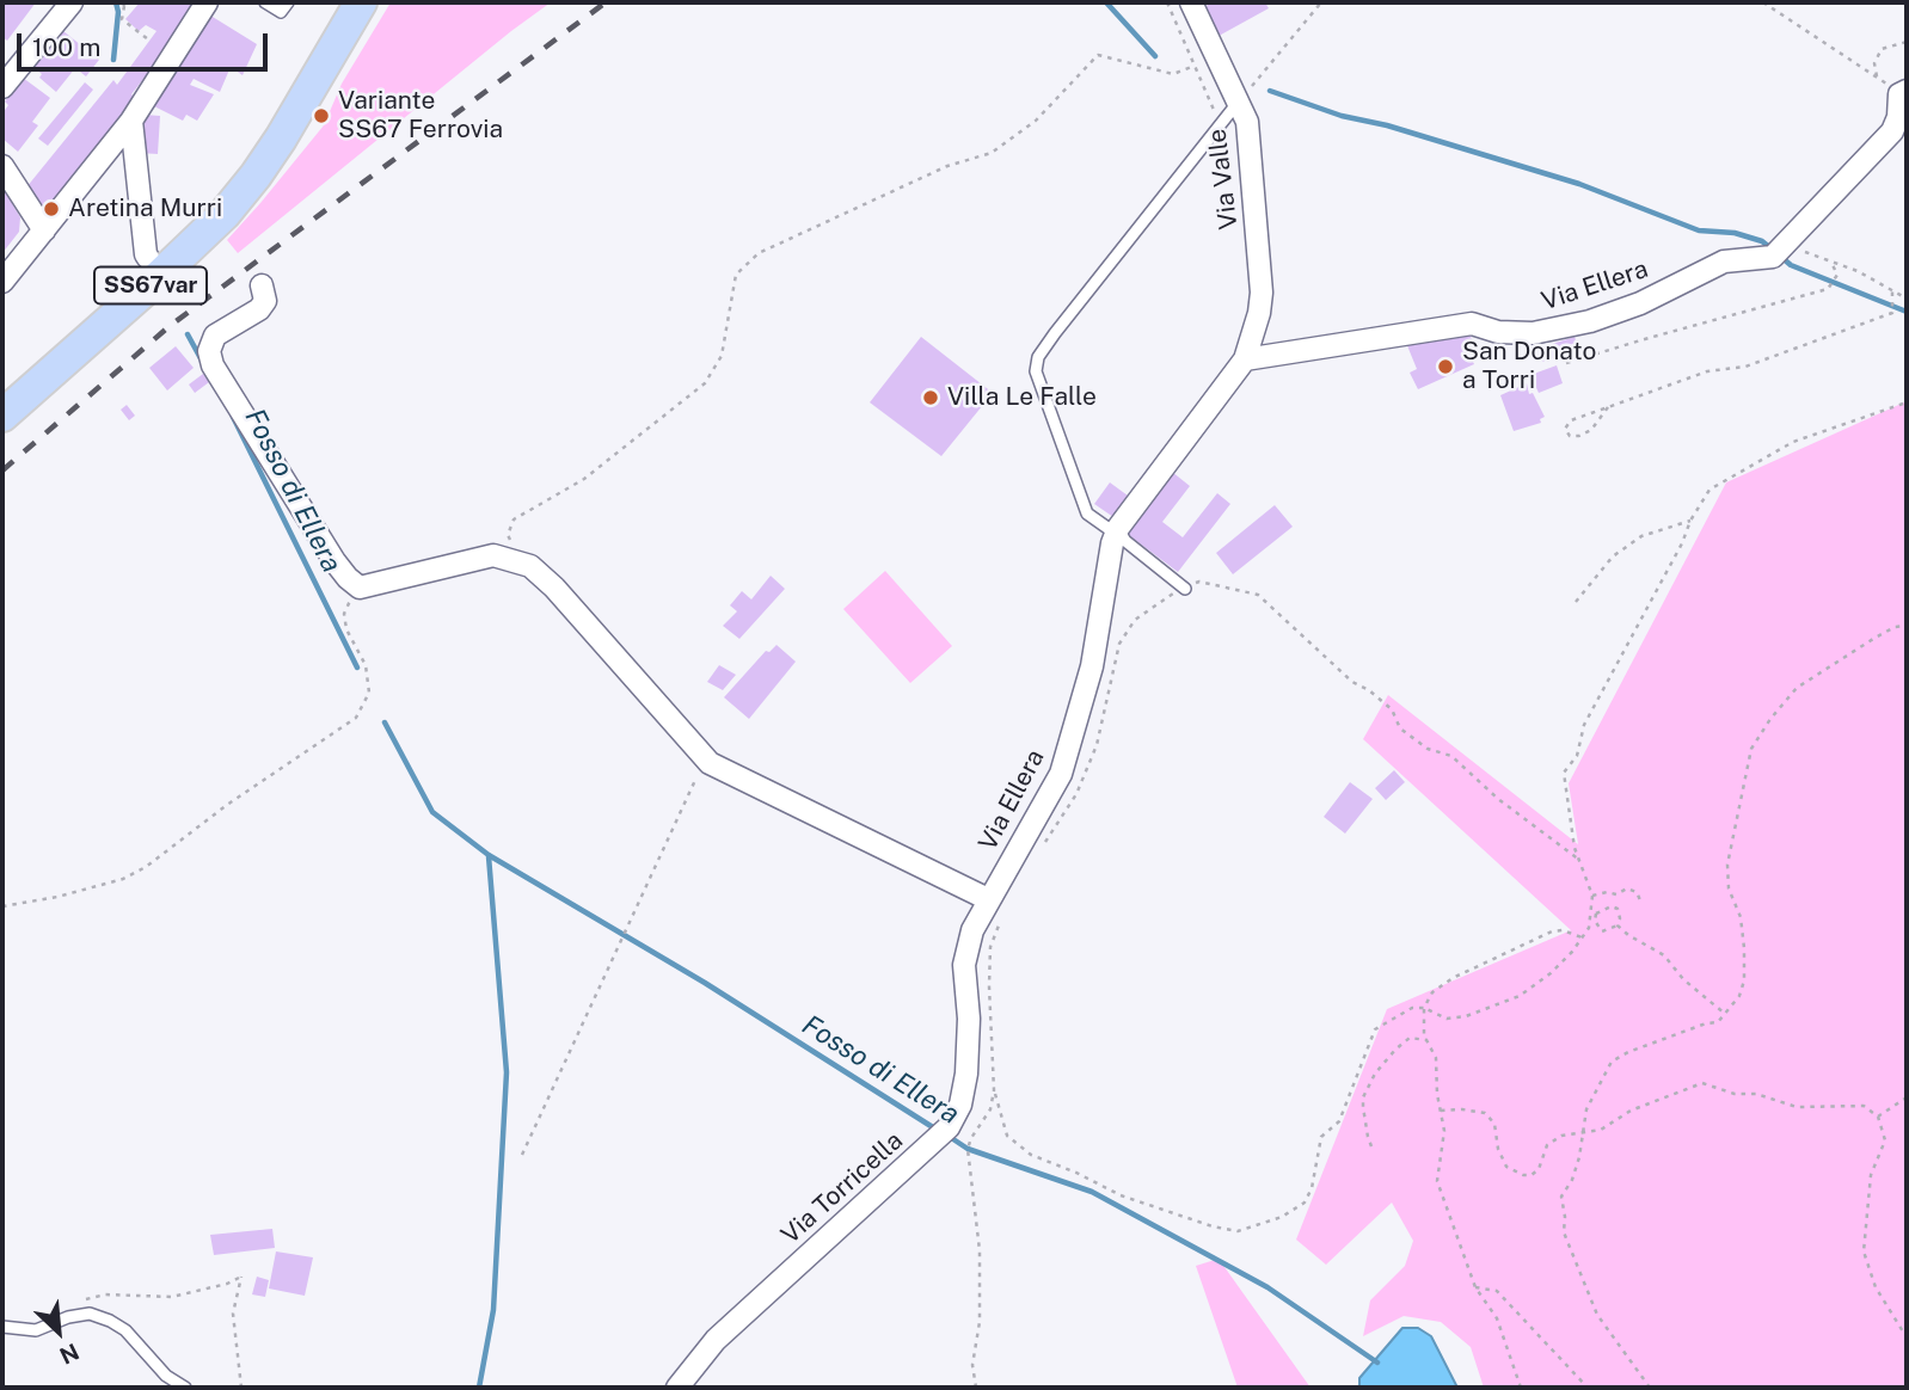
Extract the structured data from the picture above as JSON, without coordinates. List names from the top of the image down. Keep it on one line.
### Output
{"streets":{"main road":["SS67var"],"street":["Via Valle","Via Ellera","Via Torricella"]},"crossings":[["Via Valle","Via Ellera"],["Via Ellera","Via Torricella"]],"water":["Fosso di Ellera"],"places":["Variante SS67 Ferrovia","Aretina Murri","San Donato a Torri","Villa Le Falle"],"scale_bar":"100 m","north":"bottom right"}
